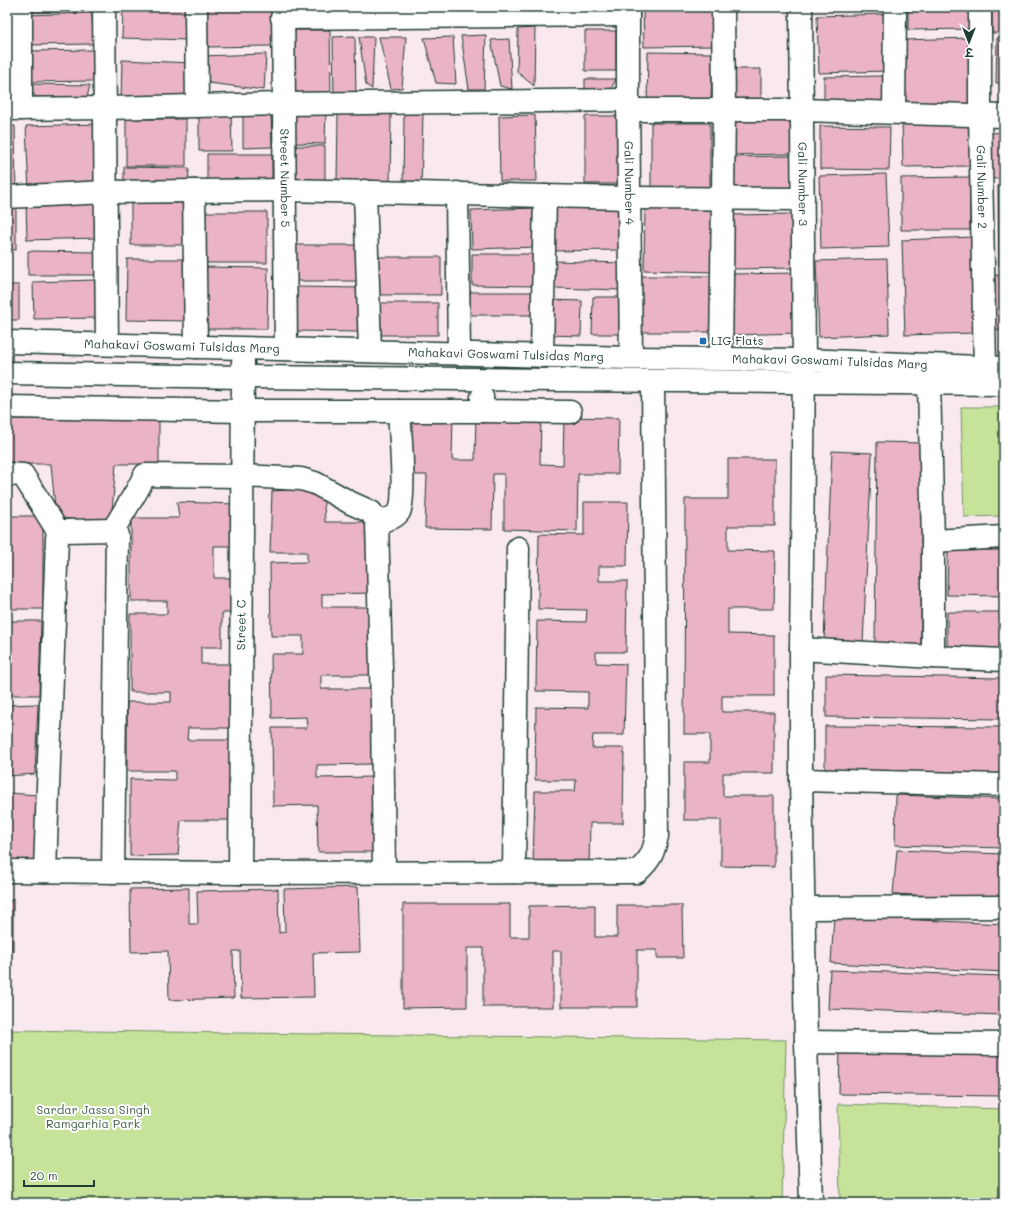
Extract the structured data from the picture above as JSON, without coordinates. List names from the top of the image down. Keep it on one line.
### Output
{"streets":{"street":["Street Number 5","Gali Number 4","Gali Number 3","Gali Number 2","Mahakavi Goswami Tulsidas Marg","Street C"]},"crossings":[["Street Number 5","Mahakavi Goswami Tulsidas Marg"],["Gali Number 4","Mahakavi Goswami Tulsidas Marg"],["Gali Number 3","Mahakavi Goswami Tulsidas Marg"],["Gali Number 2","Mahakavi Goswami Tulsidas Marg"],["Mahakavi Goswami Tulsidas Marg","Street C"]],"parks":["Sardar Jassa Singh Ramgarhia Park"],"places":{"transit":["LIG Flats"]},"scale_bar":"20 m","north":"bottom"}
